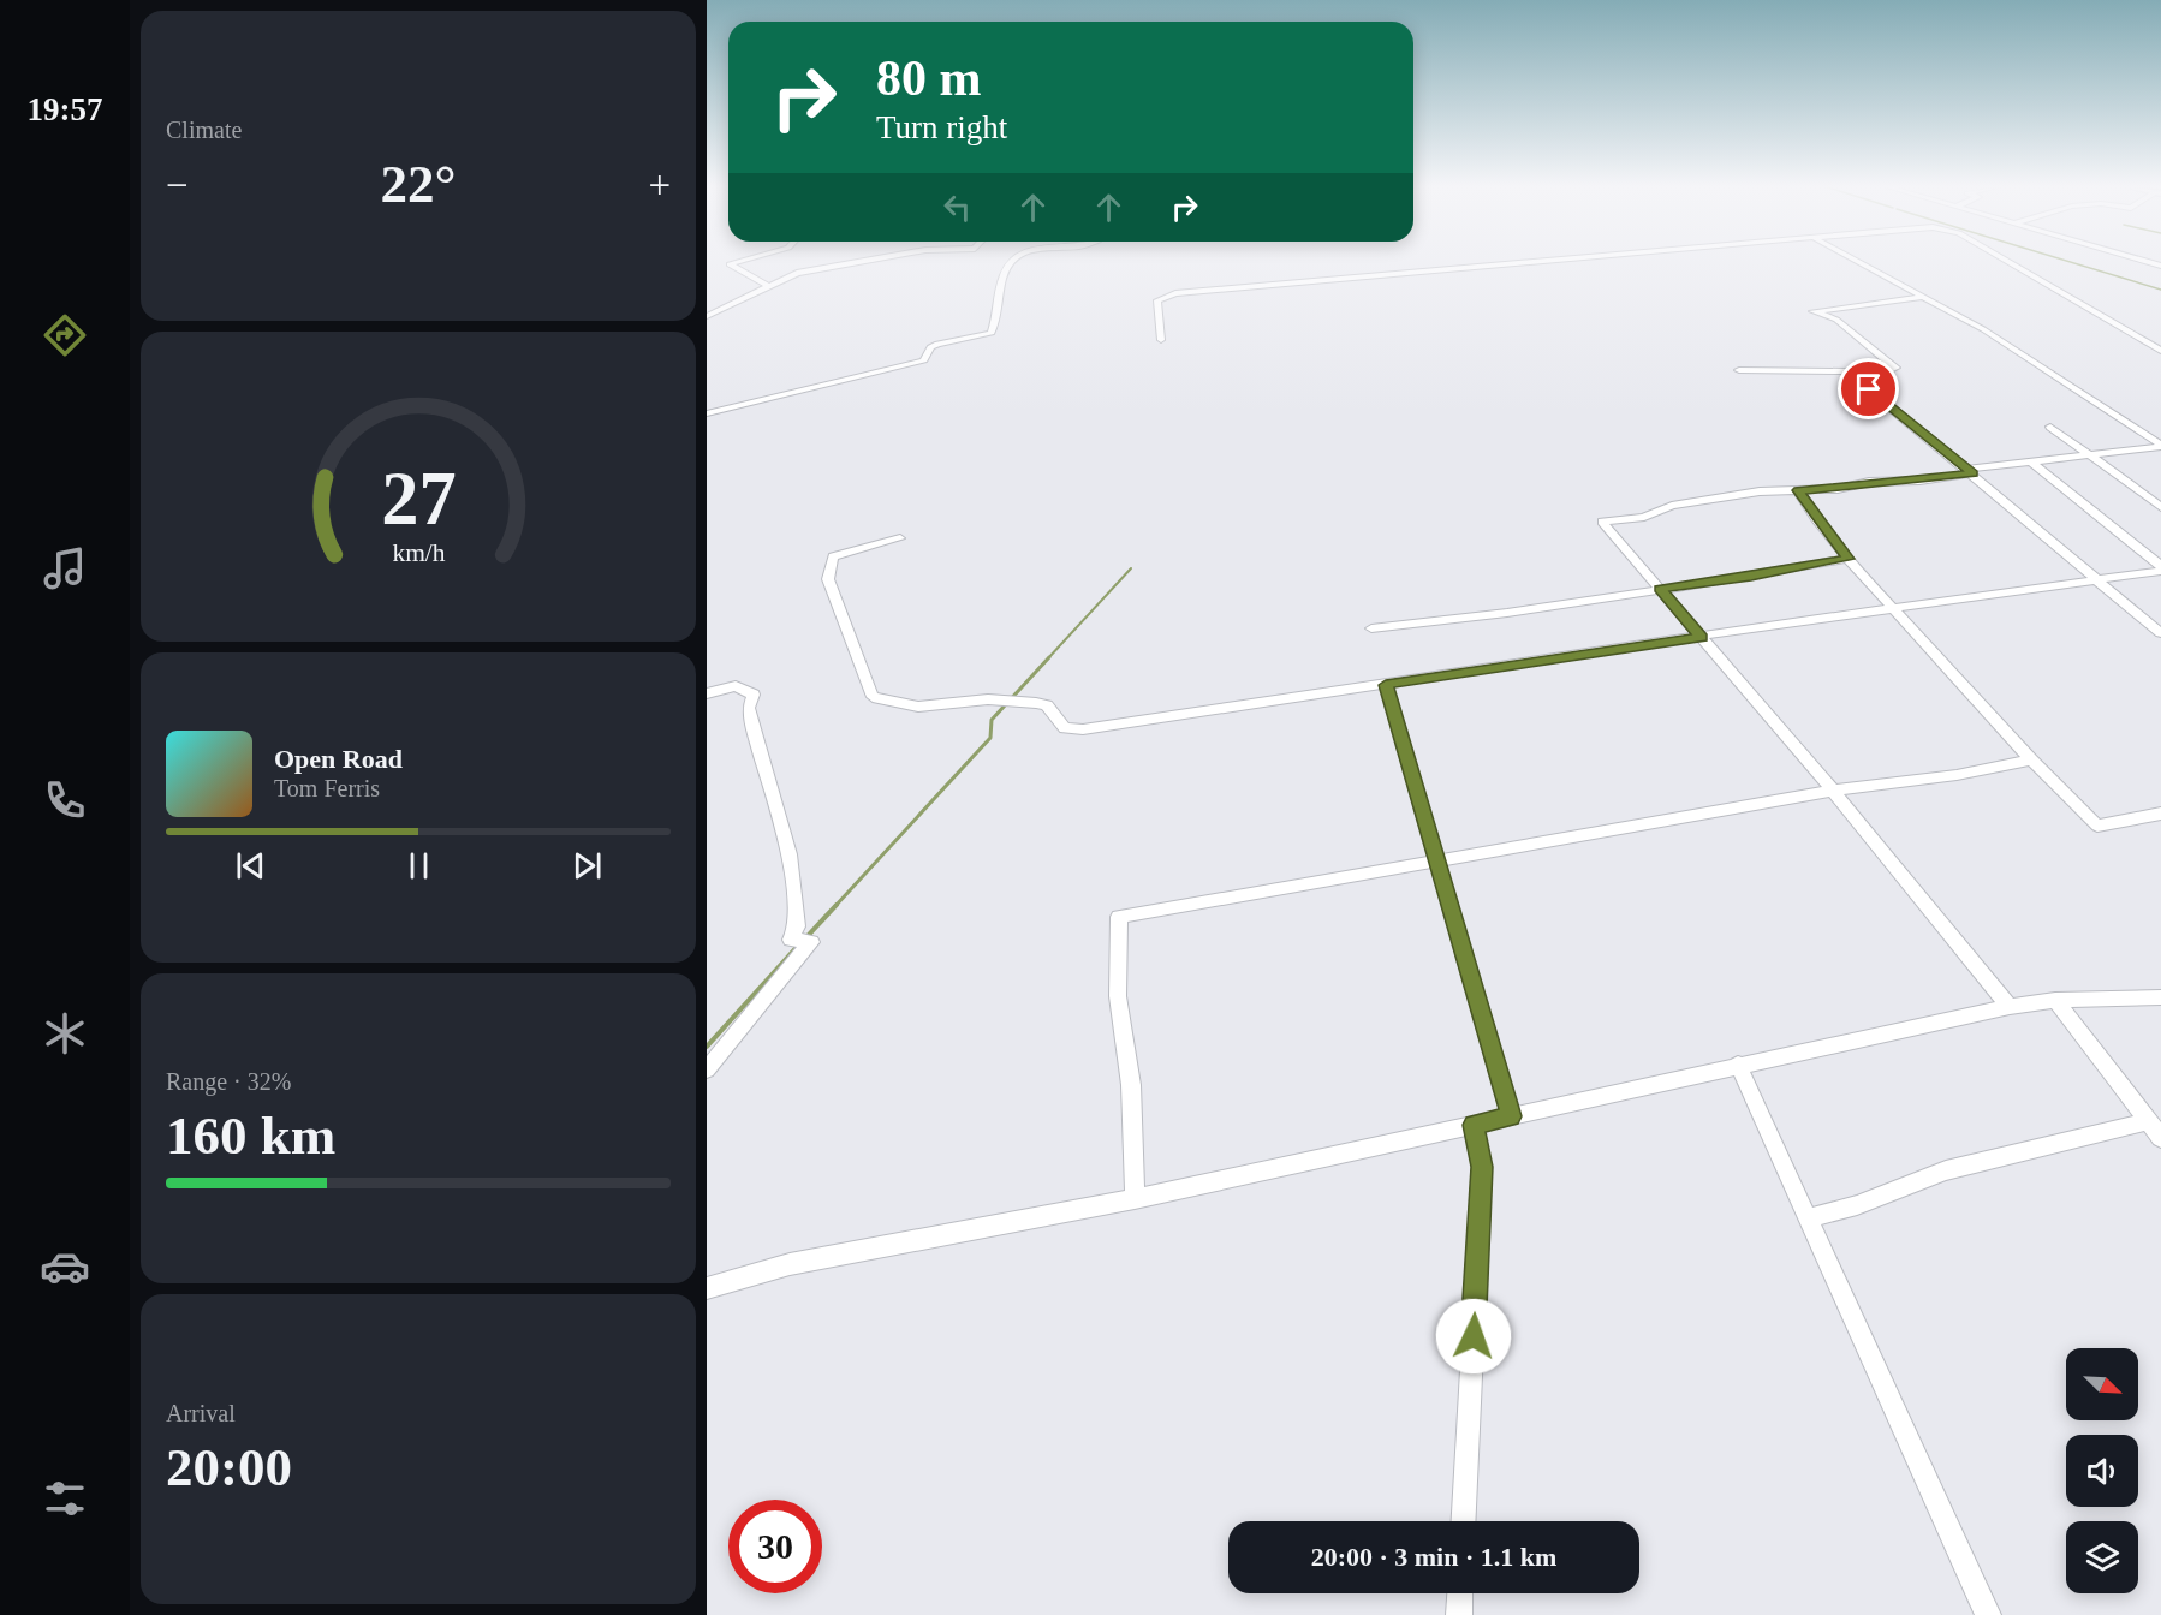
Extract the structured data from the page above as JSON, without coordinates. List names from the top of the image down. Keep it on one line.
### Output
{"north":"bottom right","page":{"tabs":"19:57","tile":["Climate",["Range · 32%","160 km"],["Arrival","20:00"]],"turn":["80 m","Turn right"],"heat":["−","22°","+"],"song":["Open Road","Tom Ferris"],"limit":"30","trip":"20:00 · 3 min · 1.1 km","gauge":["27","km/h"]}}
